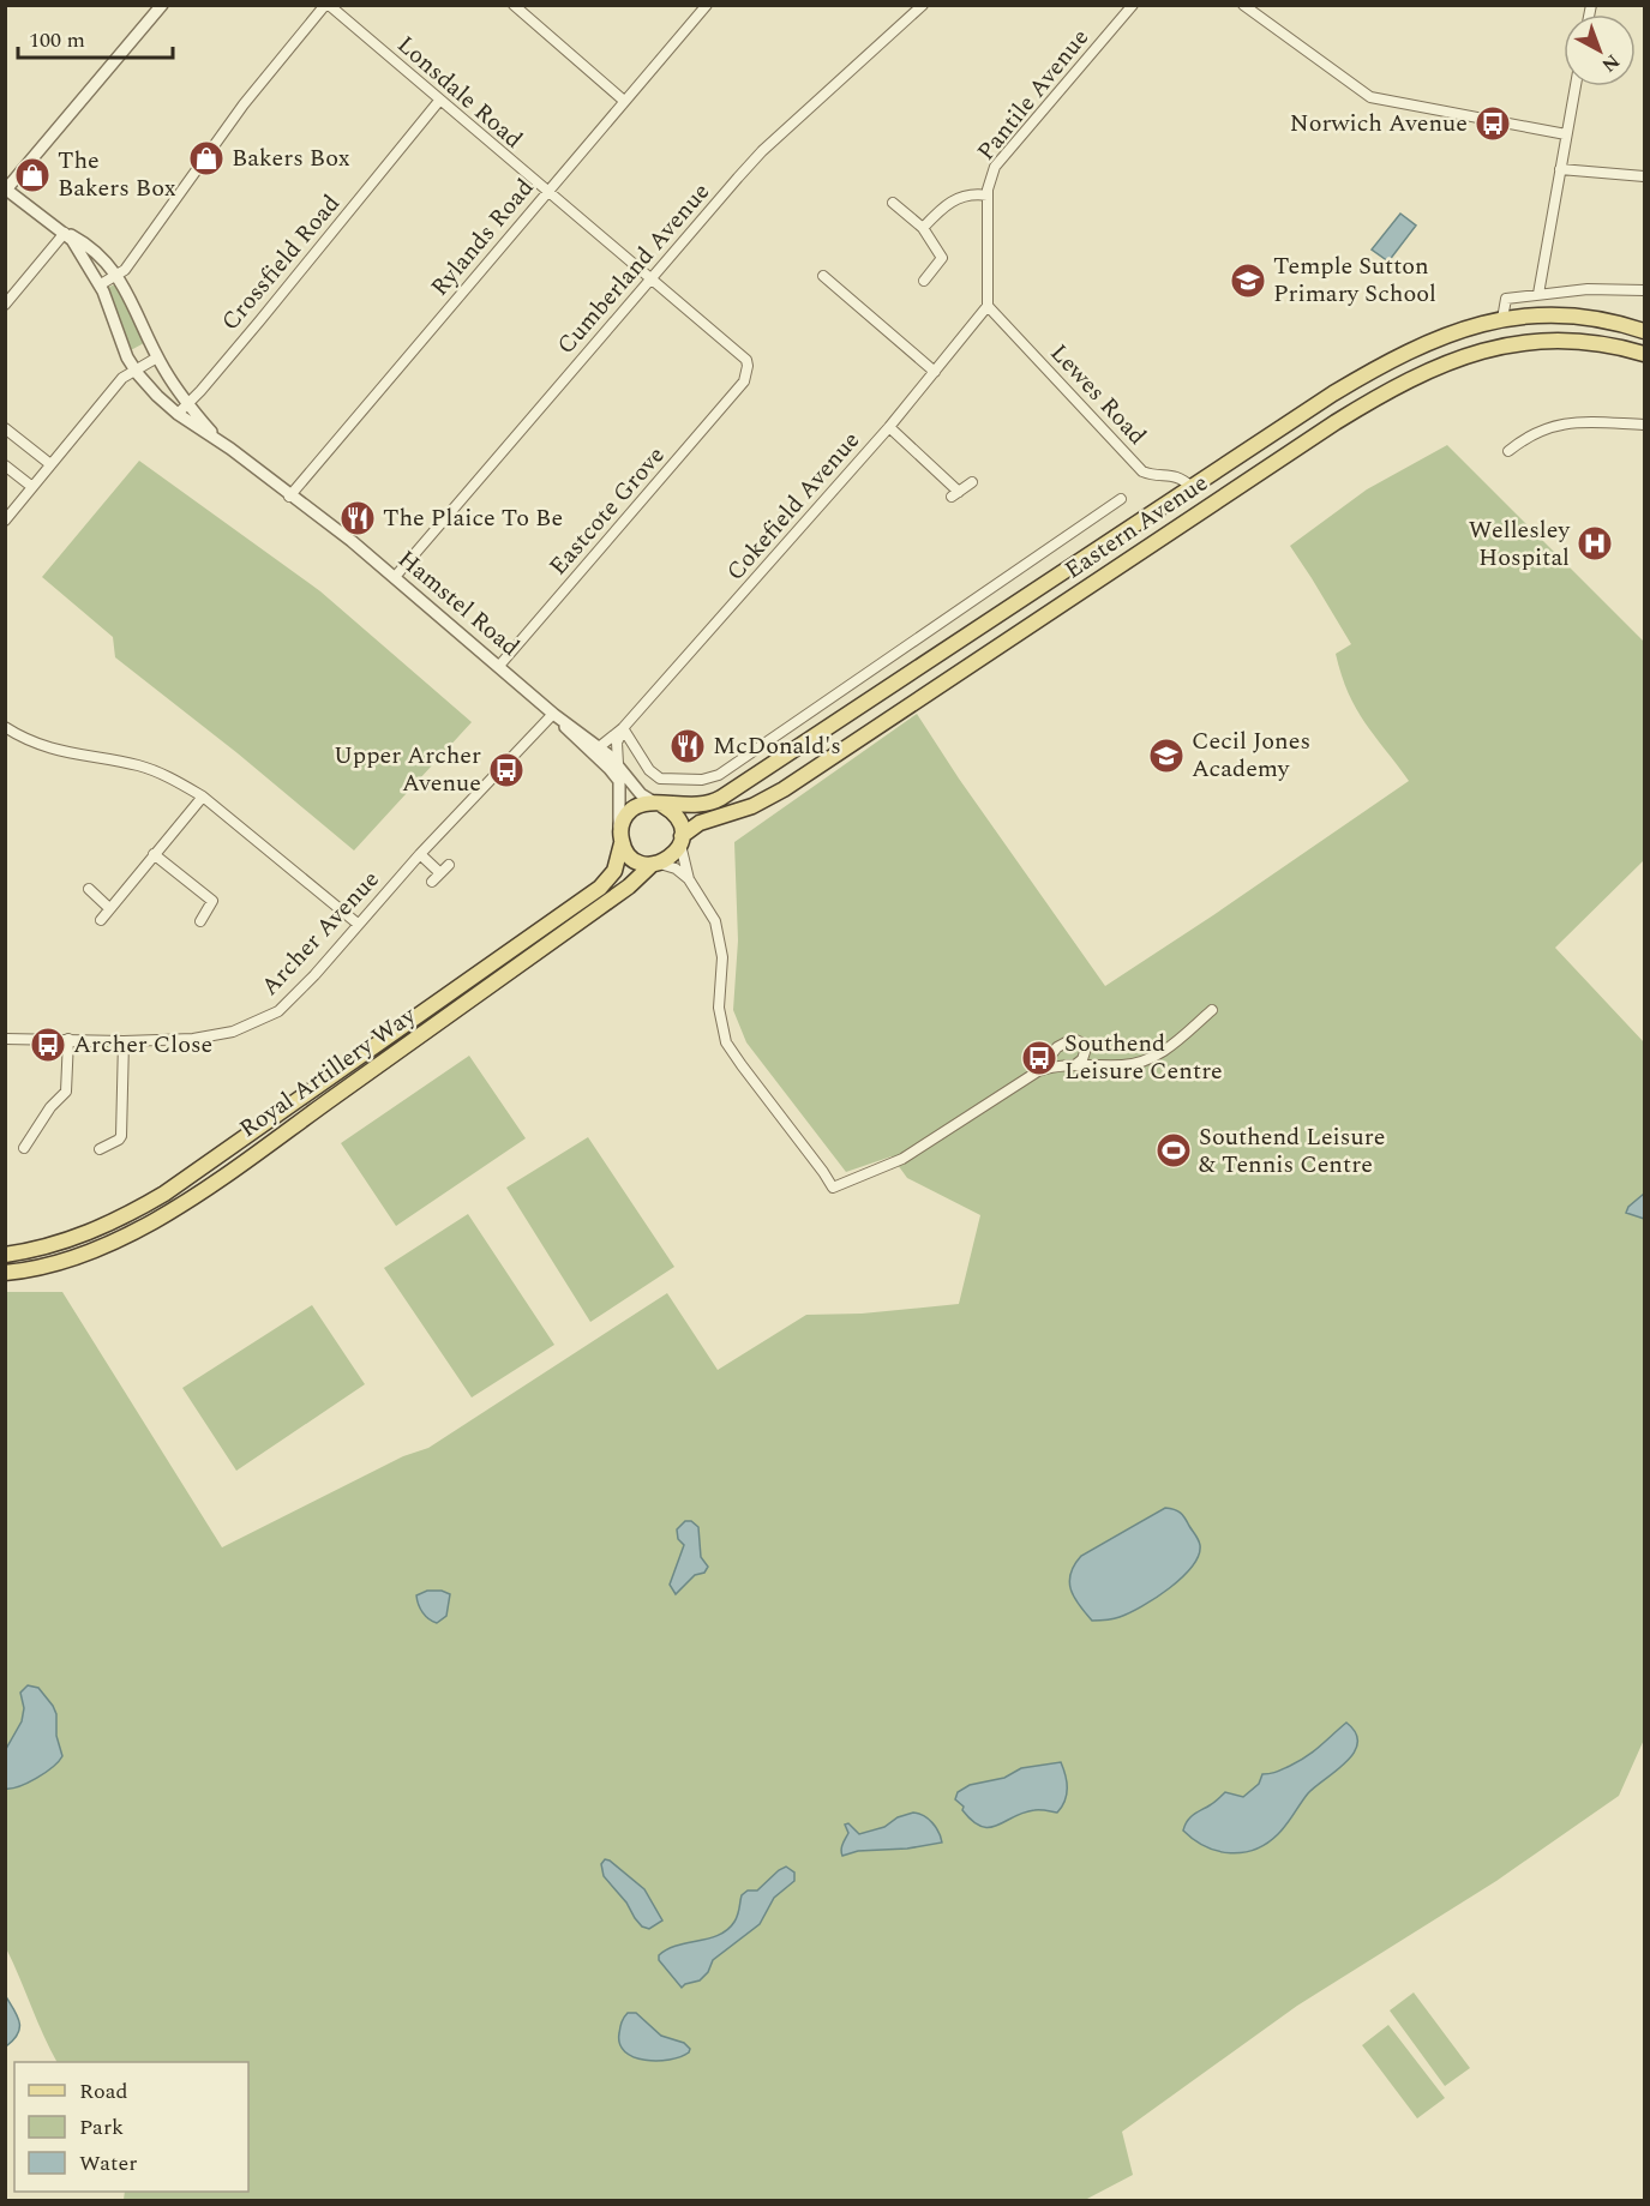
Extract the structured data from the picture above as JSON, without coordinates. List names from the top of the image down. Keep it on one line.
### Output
{"streets":{"main road":["Eastern Avenue","Royal Artillery Way"],"street":["Lonsdale Road","Pantile Avenue","Rylands Road","Crossfield Road","Cumberland Avenue","Lewes Road","Cokefield Avenue","Eastcote Grove","Hamstel Road","Archer Avenue"]},"crossings":[["Lonsdale Road","Rylands Road"],["Lonsdale Road","Crossfield Road"],["Lonsdale Road","Cumberland Avenue"],["Lonsdale Road","Eastcote Grove"],["Pantile Avenue","Lewes Road"],["Pantile Avenue","Cokefield Avenue"],["Rylands Road","Hamstel Road"],["Crossfield Road","Hamstel Road"],["Cumberland Avenue","Hamstel Road"],["Lewes Road","Cokefield Avenue"],["Lewes Road","Eastern Avenue"],["Cokefield Avenue","Hamstel Road"],["Eastcote Grove","Hamstel Road"],["Eastern Avenue","Hamstel Road"],["Eastern Avenue","Royal Artillery Way"],["Hamstel Road","Archer Avenue"],["Hamstel Road","Royal Artillery Way"]],"places":{"bus stop":["Norwich Avenue","Upper Archer Avenue","Archer Close","Southend Leisure Centre"],"shop":["Bakers Box","The Bakers Box"],"school or university":["Temple Sutton Primary School","Cecil Jones Academy"],"restaurant":["The Plaice To Be","McDonald's"],"hospital":["Wellesley Hospital"],"sports":["Southend Leisure & Tennis Centre"]},"legend":["Road","Park","Water"],"scale_bar":"100 m","north":"bottom right"}
